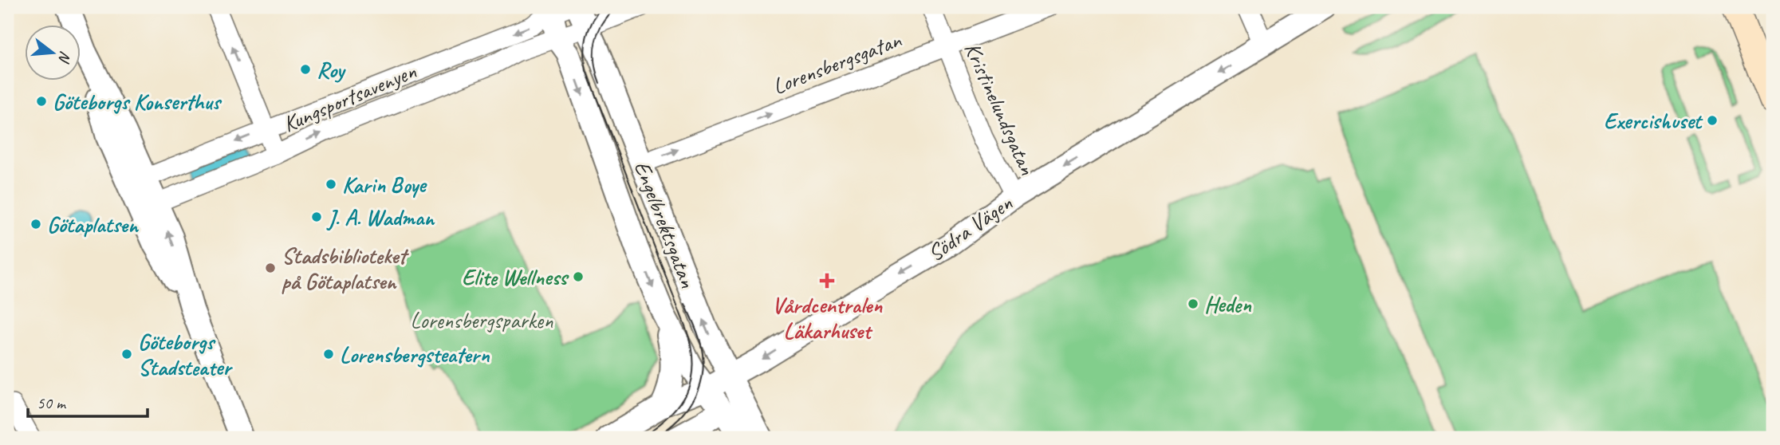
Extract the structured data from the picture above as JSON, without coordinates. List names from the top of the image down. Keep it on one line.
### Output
{"streets":{"street":["Lorensbergsgatan","Kungsportsavenyen","Kristinelundsgatan","Engelbrektsgatan","Södra Vägen"]},"crossings":[["Lorensbergsgatan","Kristinelundsgatan"],["Lorensbergsgatan","Engelbrektsgatan"],["Kungsportsavenyen","Engelbrektsgatan"],["Kristinelundsgatan","Södra Vägen"],["Engelbrektsgatan","Södra Vägen"]],"one_way":["Lorensbergsgatan","Södra Vägen"],"parks":["Lorensbergsparken"],"places":{"other":["Roy","Göteborgs Konserthus","Exercishuset","Karin Boye","J. A. Wadman","Götaplatsen","Stadsbiblioteket på Götaplatsen","Elite Wellness","Heden","Göteborgs Stadsteater","Lorensbergsteatern"],"health":["Vårdcentralen Läkarhuset"]},"scale_bar":"50 m","north":"right"}
